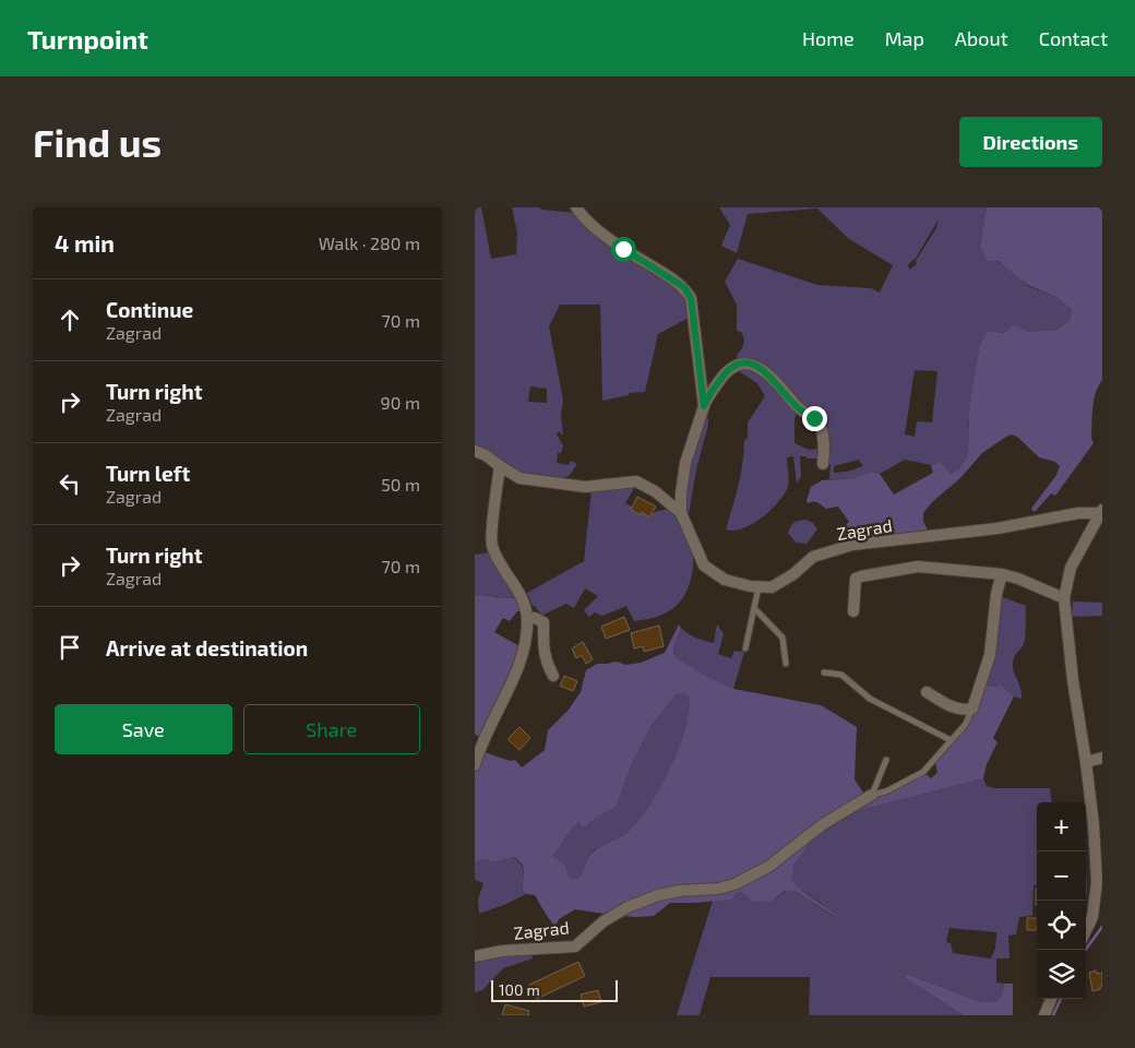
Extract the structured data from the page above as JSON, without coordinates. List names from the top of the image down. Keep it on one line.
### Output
{"streets":{"street":["Zagrad"]},"scale_bar":"100 m","page":{"header":"Turnpoint","nav":["Home","Map","About","Contact"],"buttons":["Directions",["Save","Share"]],"title":"Find us","heading":["4 min","Walk · 280 m"],"list":[["Continue","Zagrad","70 m"],["Turn right","Zagrad","90 m"],["Turn left","Zagrad","50 m"],["Turn right","Zagrad","70 m"],"Arrive at destination"],"map_buttons":["+","−"],"scale":"100 m"}}
